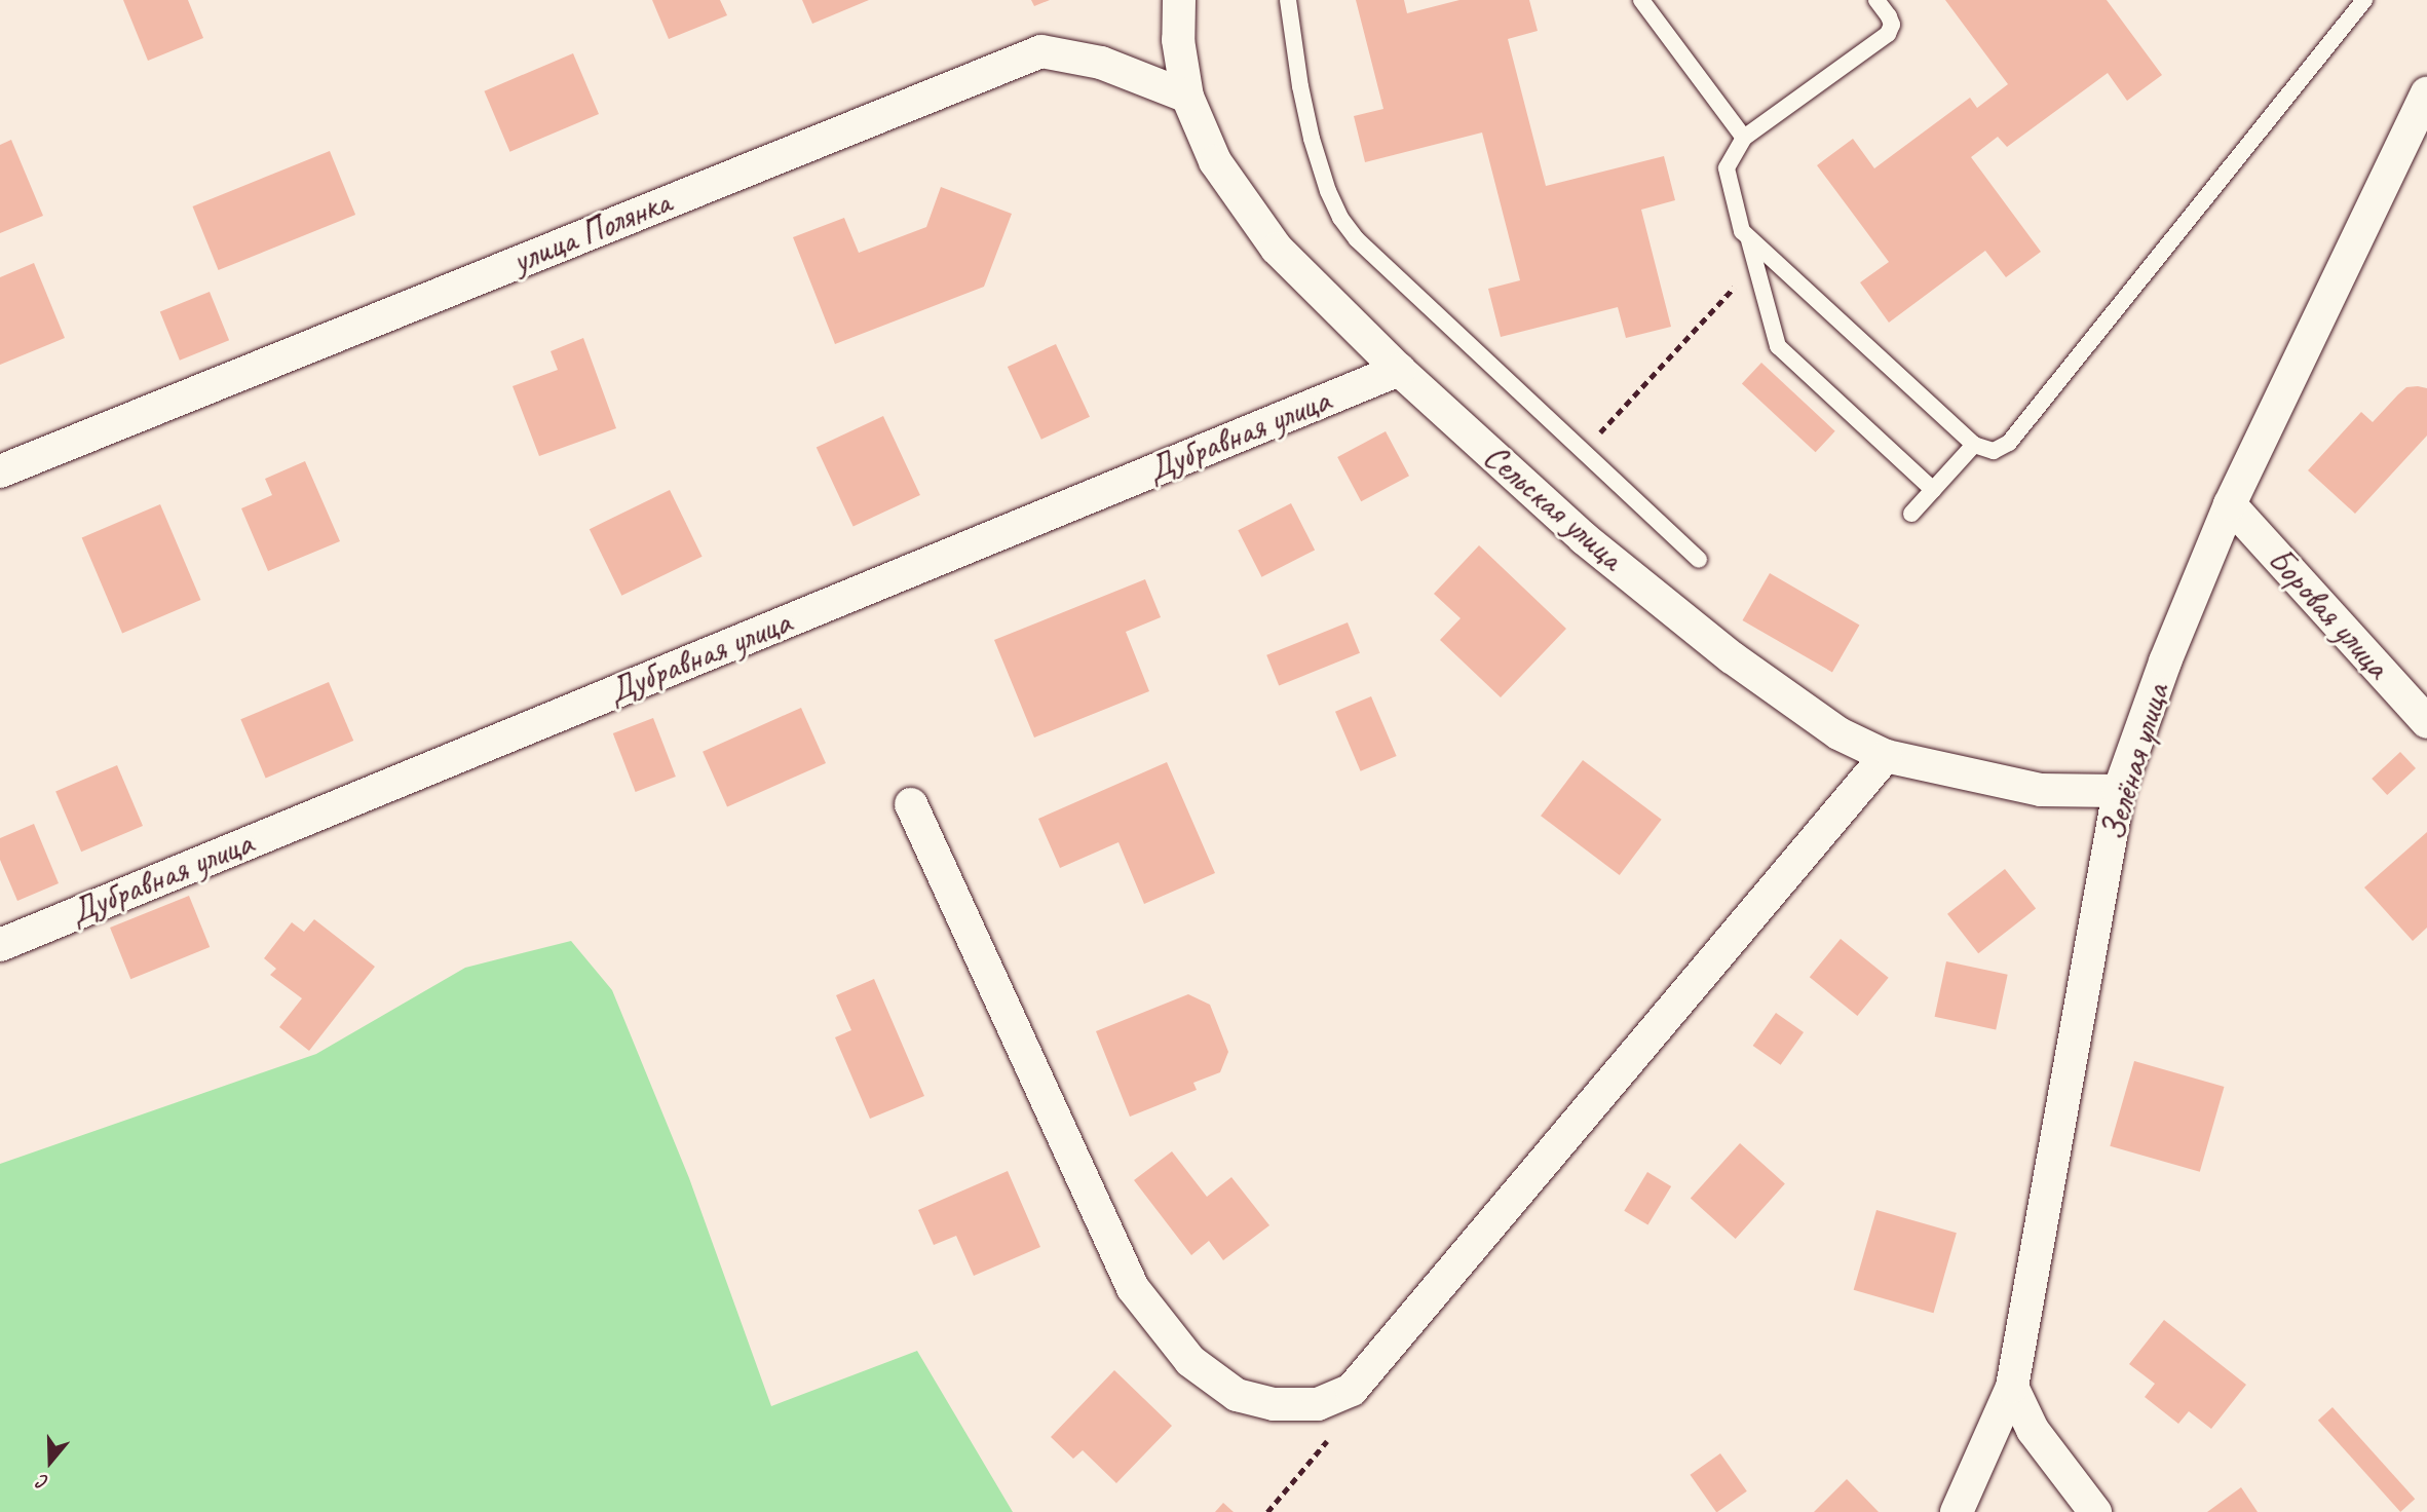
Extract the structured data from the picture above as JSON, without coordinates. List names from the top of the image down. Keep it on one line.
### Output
{"streets":{"street":["улица Полянка","Дубравная улица","Сельская улица","Боровая улица","Зелёная улица"]},"crossings":[["улица Полянка","Сельская улица"],["Дубравная улица","Сельская улица"],["Сельская улица","Зелёная улица"],["Боровая улица","Зелёная улица"]],"north":"bottom"}
